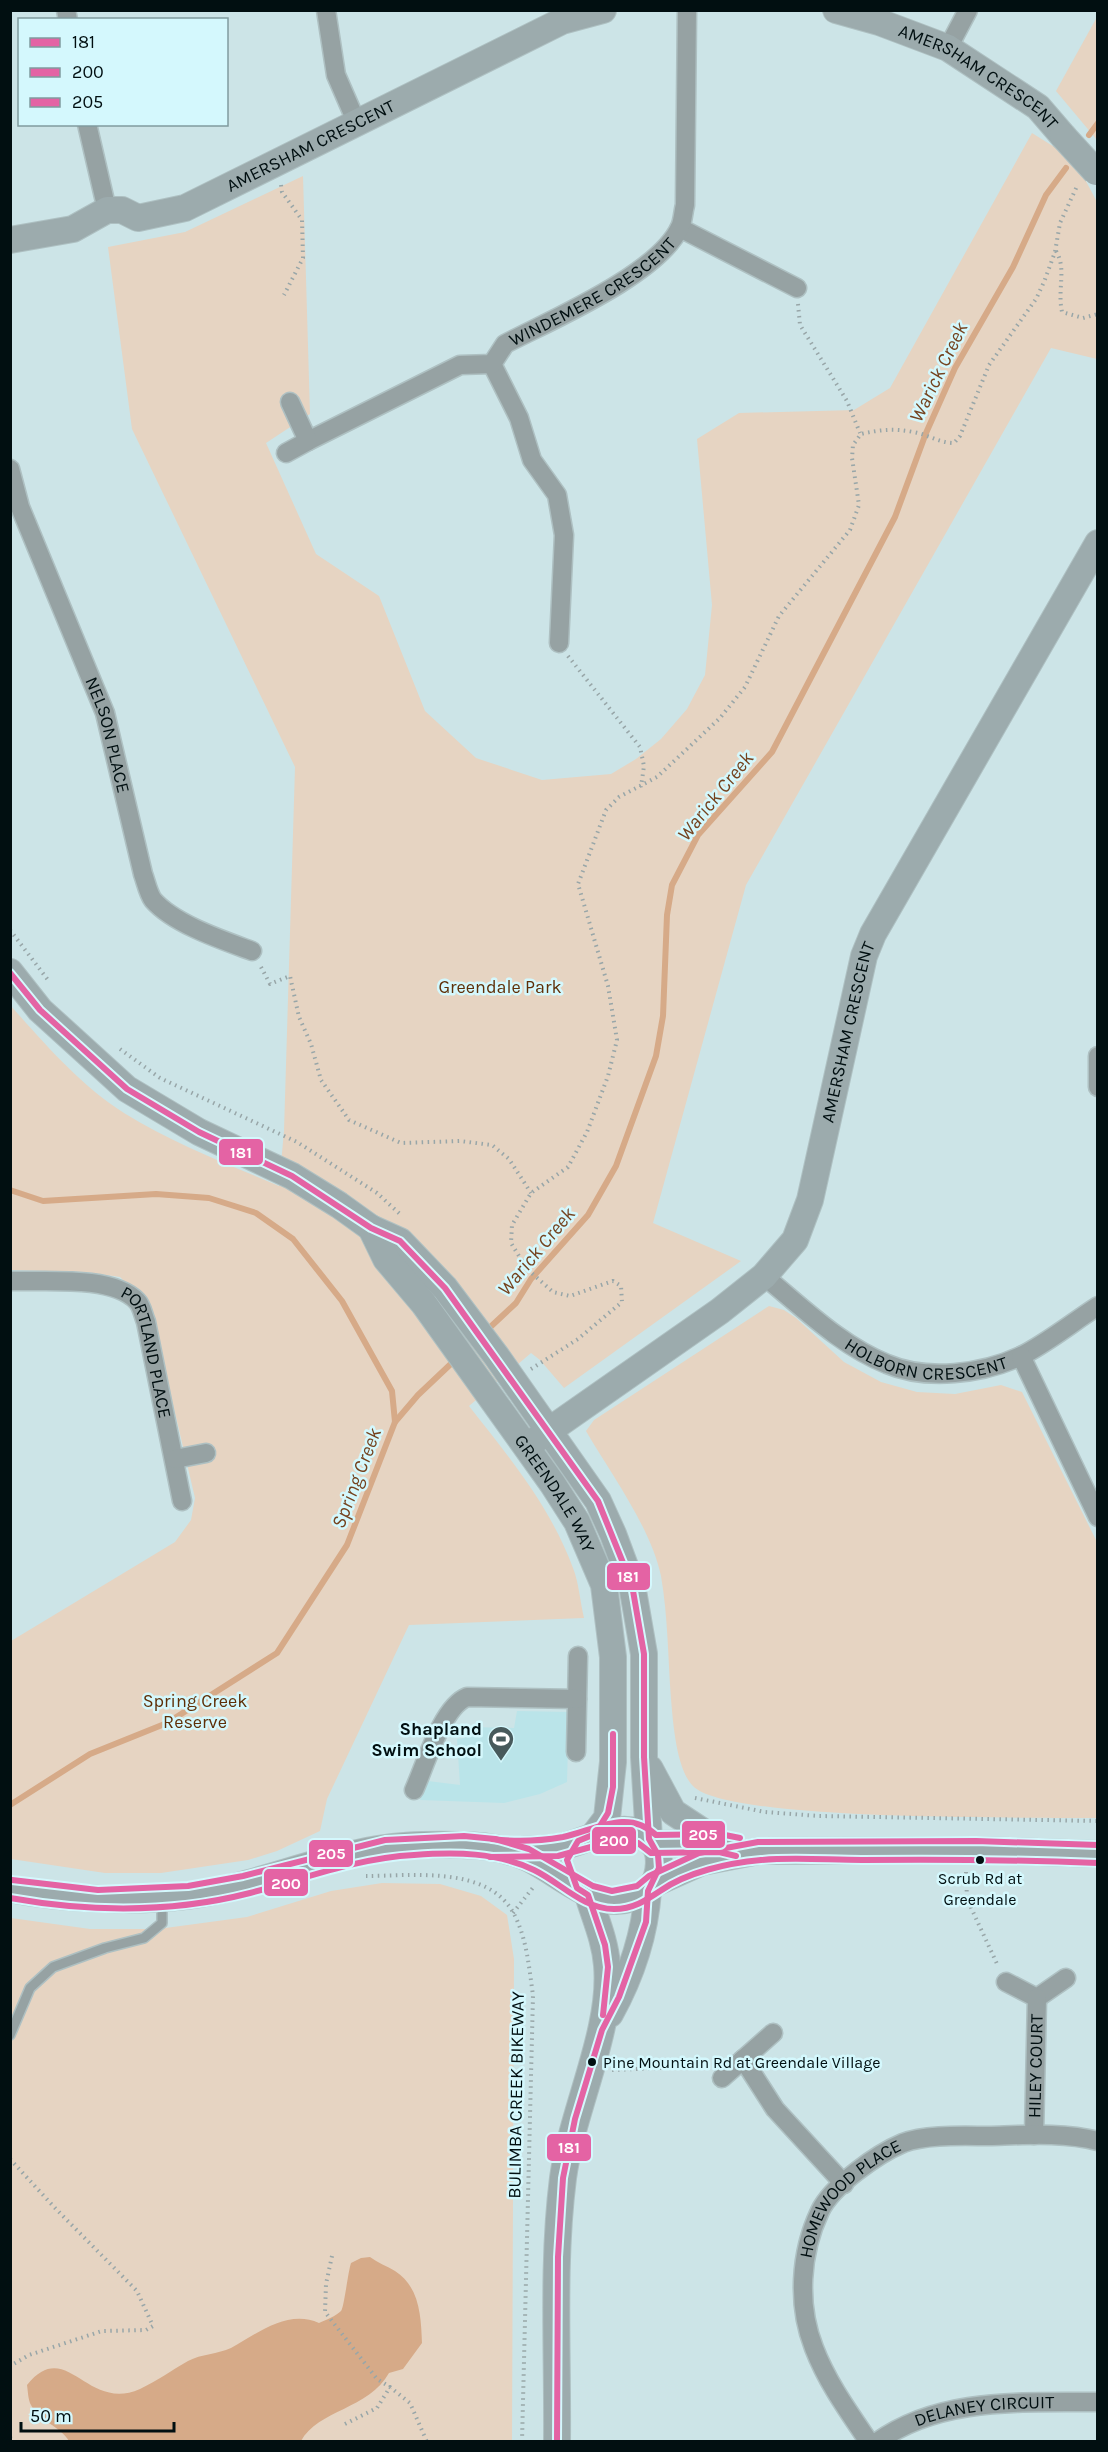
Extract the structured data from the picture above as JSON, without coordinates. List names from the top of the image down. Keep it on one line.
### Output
{"streets":{"street":["AMERSHAM CRESCENT","WINDEMERE CRESCENT","NELSON PLACE","HOLBORN CRESCENT","PORTLAND PLACE","GREENDALE WAY","HILEY COURT","HOMEWOOD PLACE","DELANEY CIRCUIT"],"path":["BULIMBA CREEK BIKEWAY"]},"crossings":[["AMERSHAM CRESCENT","HOLBORN CRESCENT"],["AMERSHAM CRESCENT","GREENDALE WAY"],["HILEY COURT","HOMEWOOD PLACE"]],"water":["Warick Creek","Spring Creek"],"parks":["Greendale Park","Spring Creek Reserve"],"places":{"sports":["Shapland Swim School"],"other":["Scrub Rd at Greendale","Pine Mountain Rd at Greendale Village"]},"lines":["transit line 181","transit line 205","transit line 200"],"legend":["181","200","205"],"scale_bar":"50 m"}
